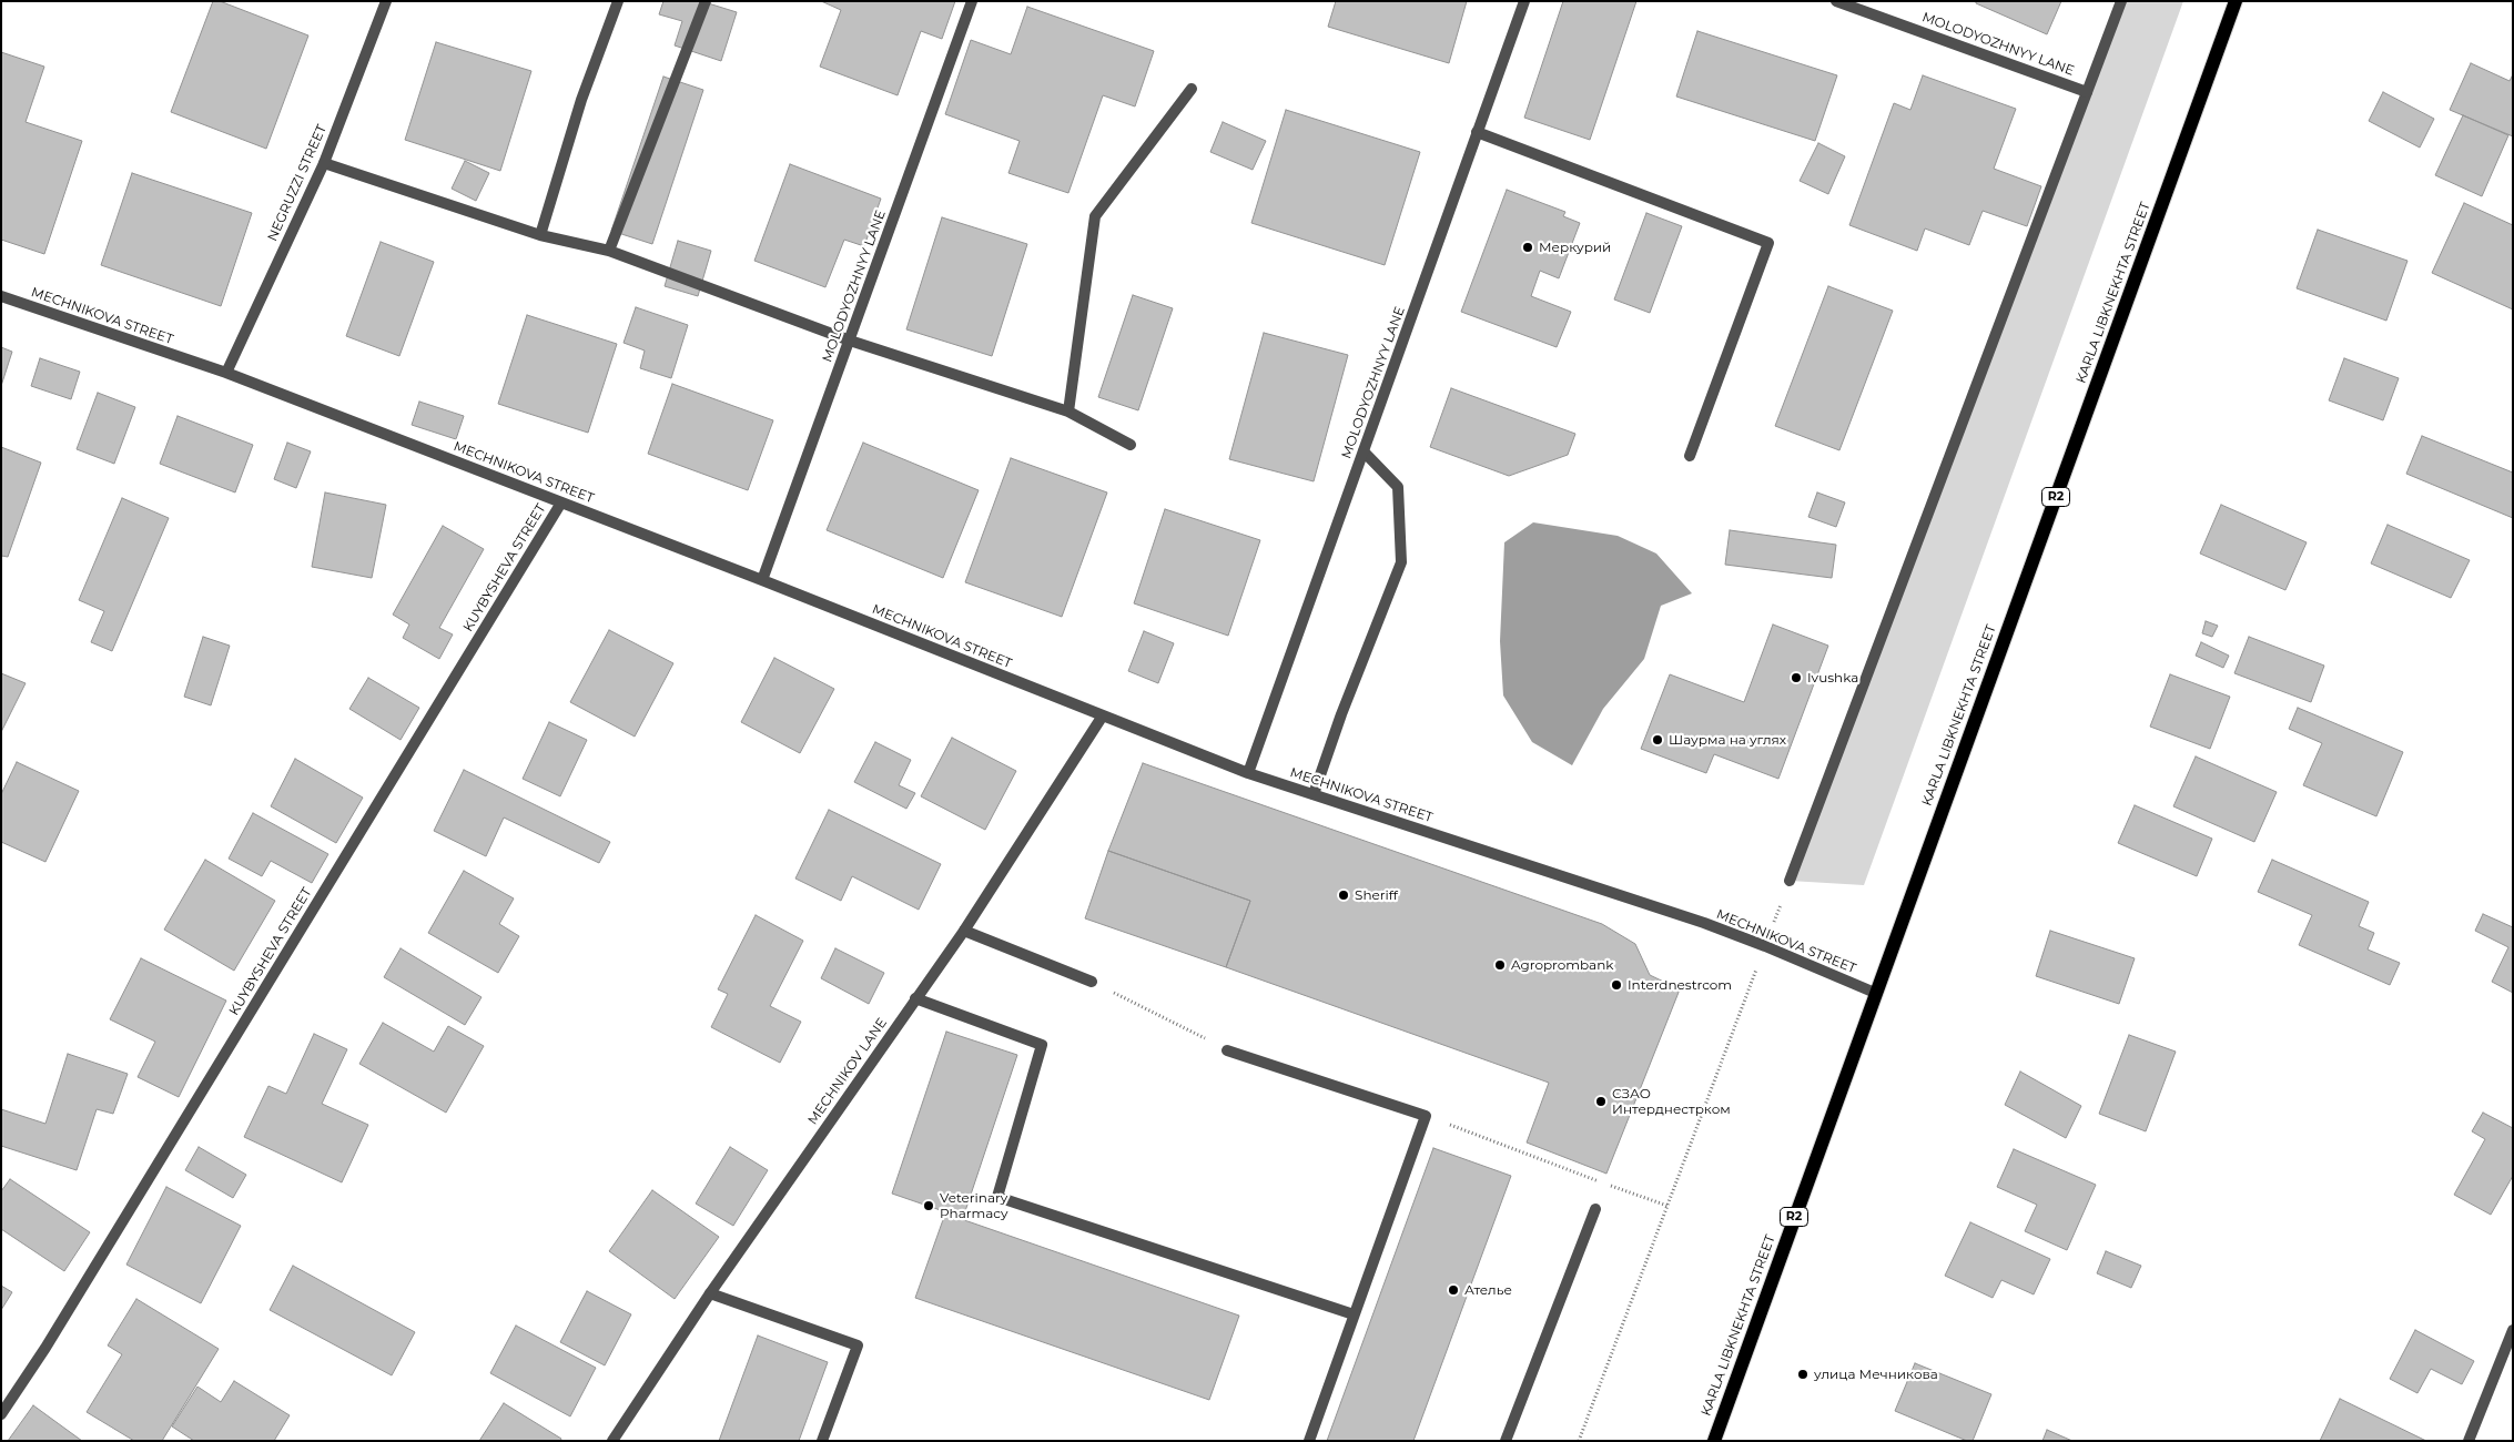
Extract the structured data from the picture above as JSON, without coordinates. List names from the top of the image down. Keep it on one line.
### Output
{"streets":{"main road":["KARLA LIBKNEKHTA STREET","R2"],"street":["MOLODYOZHNYY LANE","NEGRUZZI STREET","MECHNIKOVA STREET","KUYBYSHEVA STREET","MECHNIKOV LANE"]},"crossings":[["MOLODYOZHNYY LANE","MECHNIKOVA STREET"],["NEGRUZZI STREET","MECHNIKOVA STREET"],["KARLA LIBKNEKHTA STREET","MECHNIKOVA STREET"],["MECHNIKOVA STREET","KUYBYSHEVA STREET"],["MECHNIKOVA STREET","MECHNIKOV LANE"]],"places":["Меркурий","Ivushka","Шаурма на углях","Sheriff","Agroprombank","Interdnestrcom","СЗАО Интерднестрком","Veterinary Pharmacy","Ателье","улица Мечникова"]}
